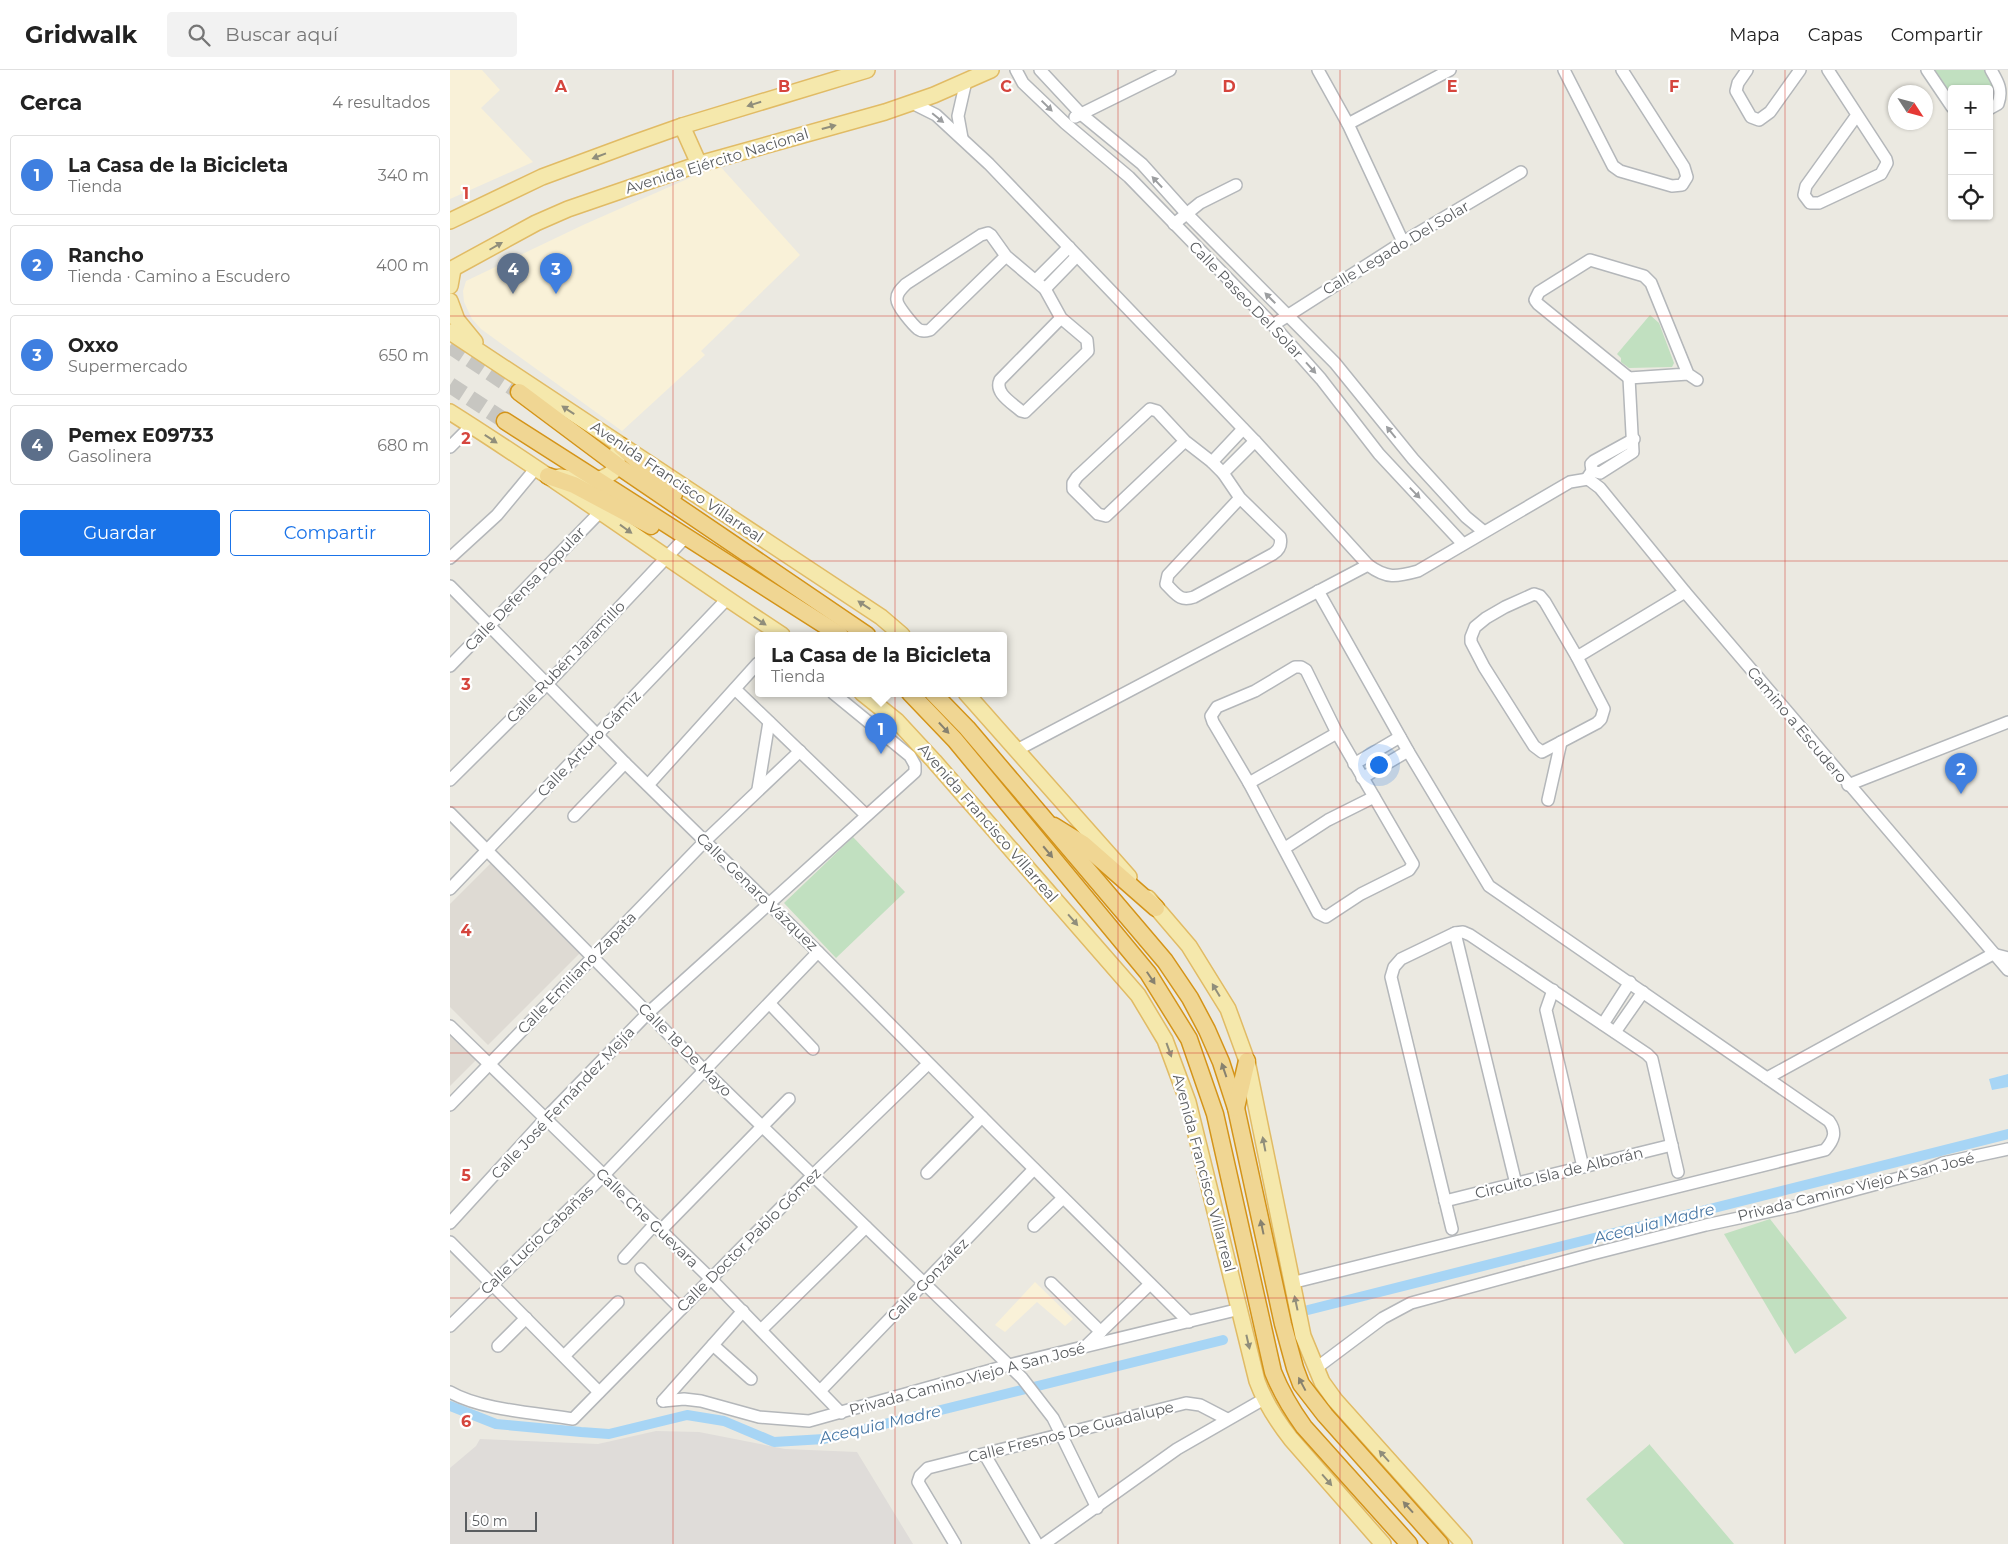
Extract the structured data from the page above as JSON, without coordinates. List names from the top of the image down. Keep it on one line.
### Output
{"streets":{"highway":["Avenida Francisco Villarreal"],"main road":["Avenida Ejército Nacional"],"street":["Calle Legado Del Solar","Calle Paseo Del Solar","Calle Defensa Popular","Calle Rubén Jaramillo","Camino a Escudero","Calle Arturo Gámiz","Calle Genaro Vázquez","Calle Emiliano Zapata","Calle 18 De Mayo","Calle José Fernández Mejía","Circuito Isla de Alborán","Privada Camino Viejo A San José","Calle Che Guevara","Calle Lucio Cabañas","Calle Doctor Pablo Gómez","Calle González","Calle Fresnos De Guadalupe"]},"crossings":[["Calle Legado Del Solar","Calle Paseo Del Solar"],["Avenida Francisco Villarreal","Privada Camino Viejo A San José"],["Calle Defensa Popular","Calle Genaro Vázquez"],["Calle Rubén Jaramillo","Calle Genaro Vázquez"],["Calle Arturo Gámiz","Calle Genaro Vázquez"],["Calle Arturo Gámiz","Calle 18 De Mayo"],["Calle Genaro Vázquez","Calle Emiliano Zapata"],["Calle Genaro Vázquez","Calle José Fernández Mejía"],["Calle Genaro Vázquez","Privada Camino Viejo A San José"],["Calle Genaro Vázquez","Calle Lucio Cabañas"],["Calle Genaro Vázquez","Calle Doctor Pablo Gómez"],["Calle Genaro Vázquez","Calle González"],["Calle Emiliano Zapata","Calle 18 De Mayo"],["Calle Emiliano Zapata","Calle Che Guevara"],["Calle 18 De Mayo","Calle José Fernández Mejía"],["Calle 18 De Mayo","Privada Camino Viejo A San José"],["Calle 18 De Mayo","Calle Lucio Cabañas"],["Calle 18 De Mayo","Calle Doctor Pablo Gómez"],["Calle 18 De Mayo","Calle González"],["Calle 18 De Mayo","Calle Fresnos De Guadalupe"],["Calle José Fernández Mejía","Calle Che Guevara"],["Privada Camino Viejo A San José","Calle Che Guevara"],["Calle Che Guevara","Calle Lucio Cabañas"],["Calle Che Guevara","Calle Doctor Pablo Gómez"],["Calle Che Guevara","Calle González"]],"water":["Acequia Madre"],"scale_bar":"50 m","north":"bottom right","page":{"header":"Gridwalk","search":"Buscar aquí","nav":["Mapa","Capas","Compartir"],"heading":["Cerca","4 resultados"],"map_buttons":["+","−"],"list":[{"mark":"1","name":"La Casa de la Bicicleta","note":"Tienda","value":"340 m"},{"mark":"2","name":"Rancho","note":"Tienda · Camino a Escudero","value":"400 m"},{"mark":"3","name":"Oxxo","note":"Supermercado","value":"650 m"},{"mark":"4","name":"Pemex E09733","note":"Gasolinera","value":"680 m"}],"pins":["3","4","1","2"],"buttons":["Guardar","Compartir"],"popup":["La Casa de la Bicicleta","Tienda"],"scale":"50 m"},"grid":{"columns":["A","B","C","D","E","F"],"rows":["1","2","3","4","5","6"]}}
